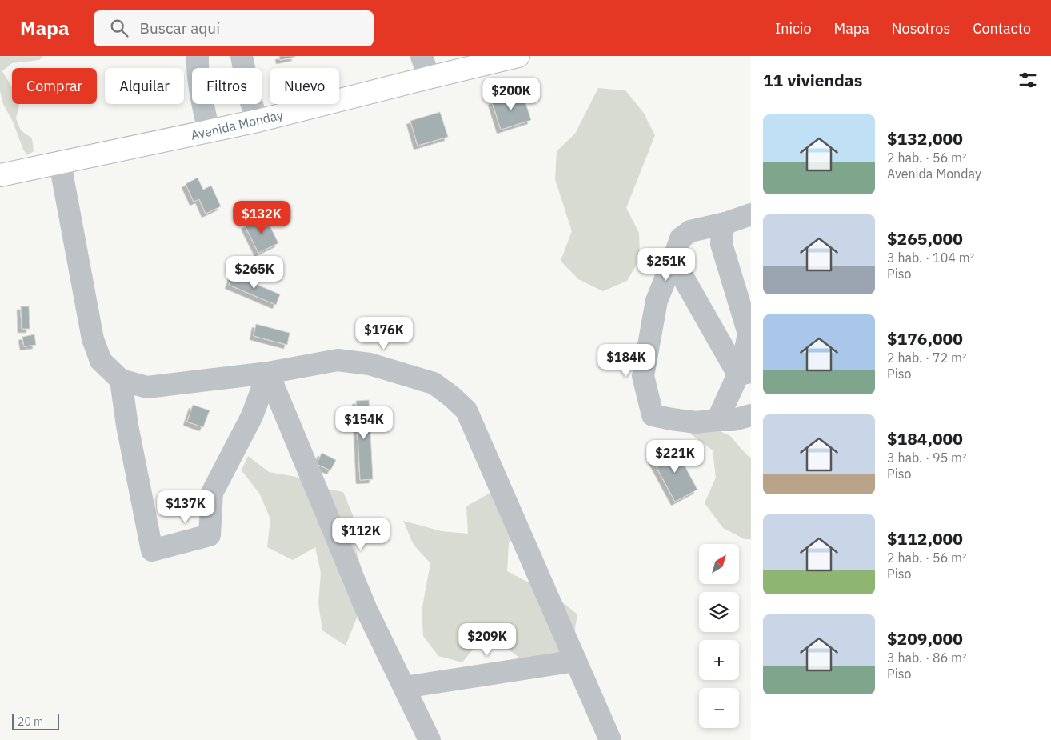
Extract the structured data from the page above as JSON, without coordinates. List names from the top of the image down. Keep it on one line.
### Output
{"streets":{"main road":["Avenida Monday"]},"scale_bar":"20 m","north":"top right","page":{"header":"Mapa","search":"Buscar aquí","nav":["Inicio","Mapa","Nosotros","Contacto"],"heading":"11 viviendas","chip":["Comprar","Alquilar","Filtros","Nuevo"],"price":["$200K","$132K","$251K","$265K","$176K","$184K","$154K","$221K","$137K","$112K","$209K"],"list":[{"name":"$132,000","note":"2 hab. · 56 m² · Avenida Monday"},{"name":"$265,000","note":"3 hab. · 104 m² · Piso"},{"name":"$176,000","note":"2 hab. · 72 m² · Piso"},{"name":"$184,000","note":"3 hab. · 95 m² · Piso"},{"name":"$112,000","note":"2 hab. · 56 m² · Piso"},{"name":"$209,000","note":"3 hab. · 86 m² · Piso"}],"map_buttons":["+","−"],"scale":"20 m"}}
